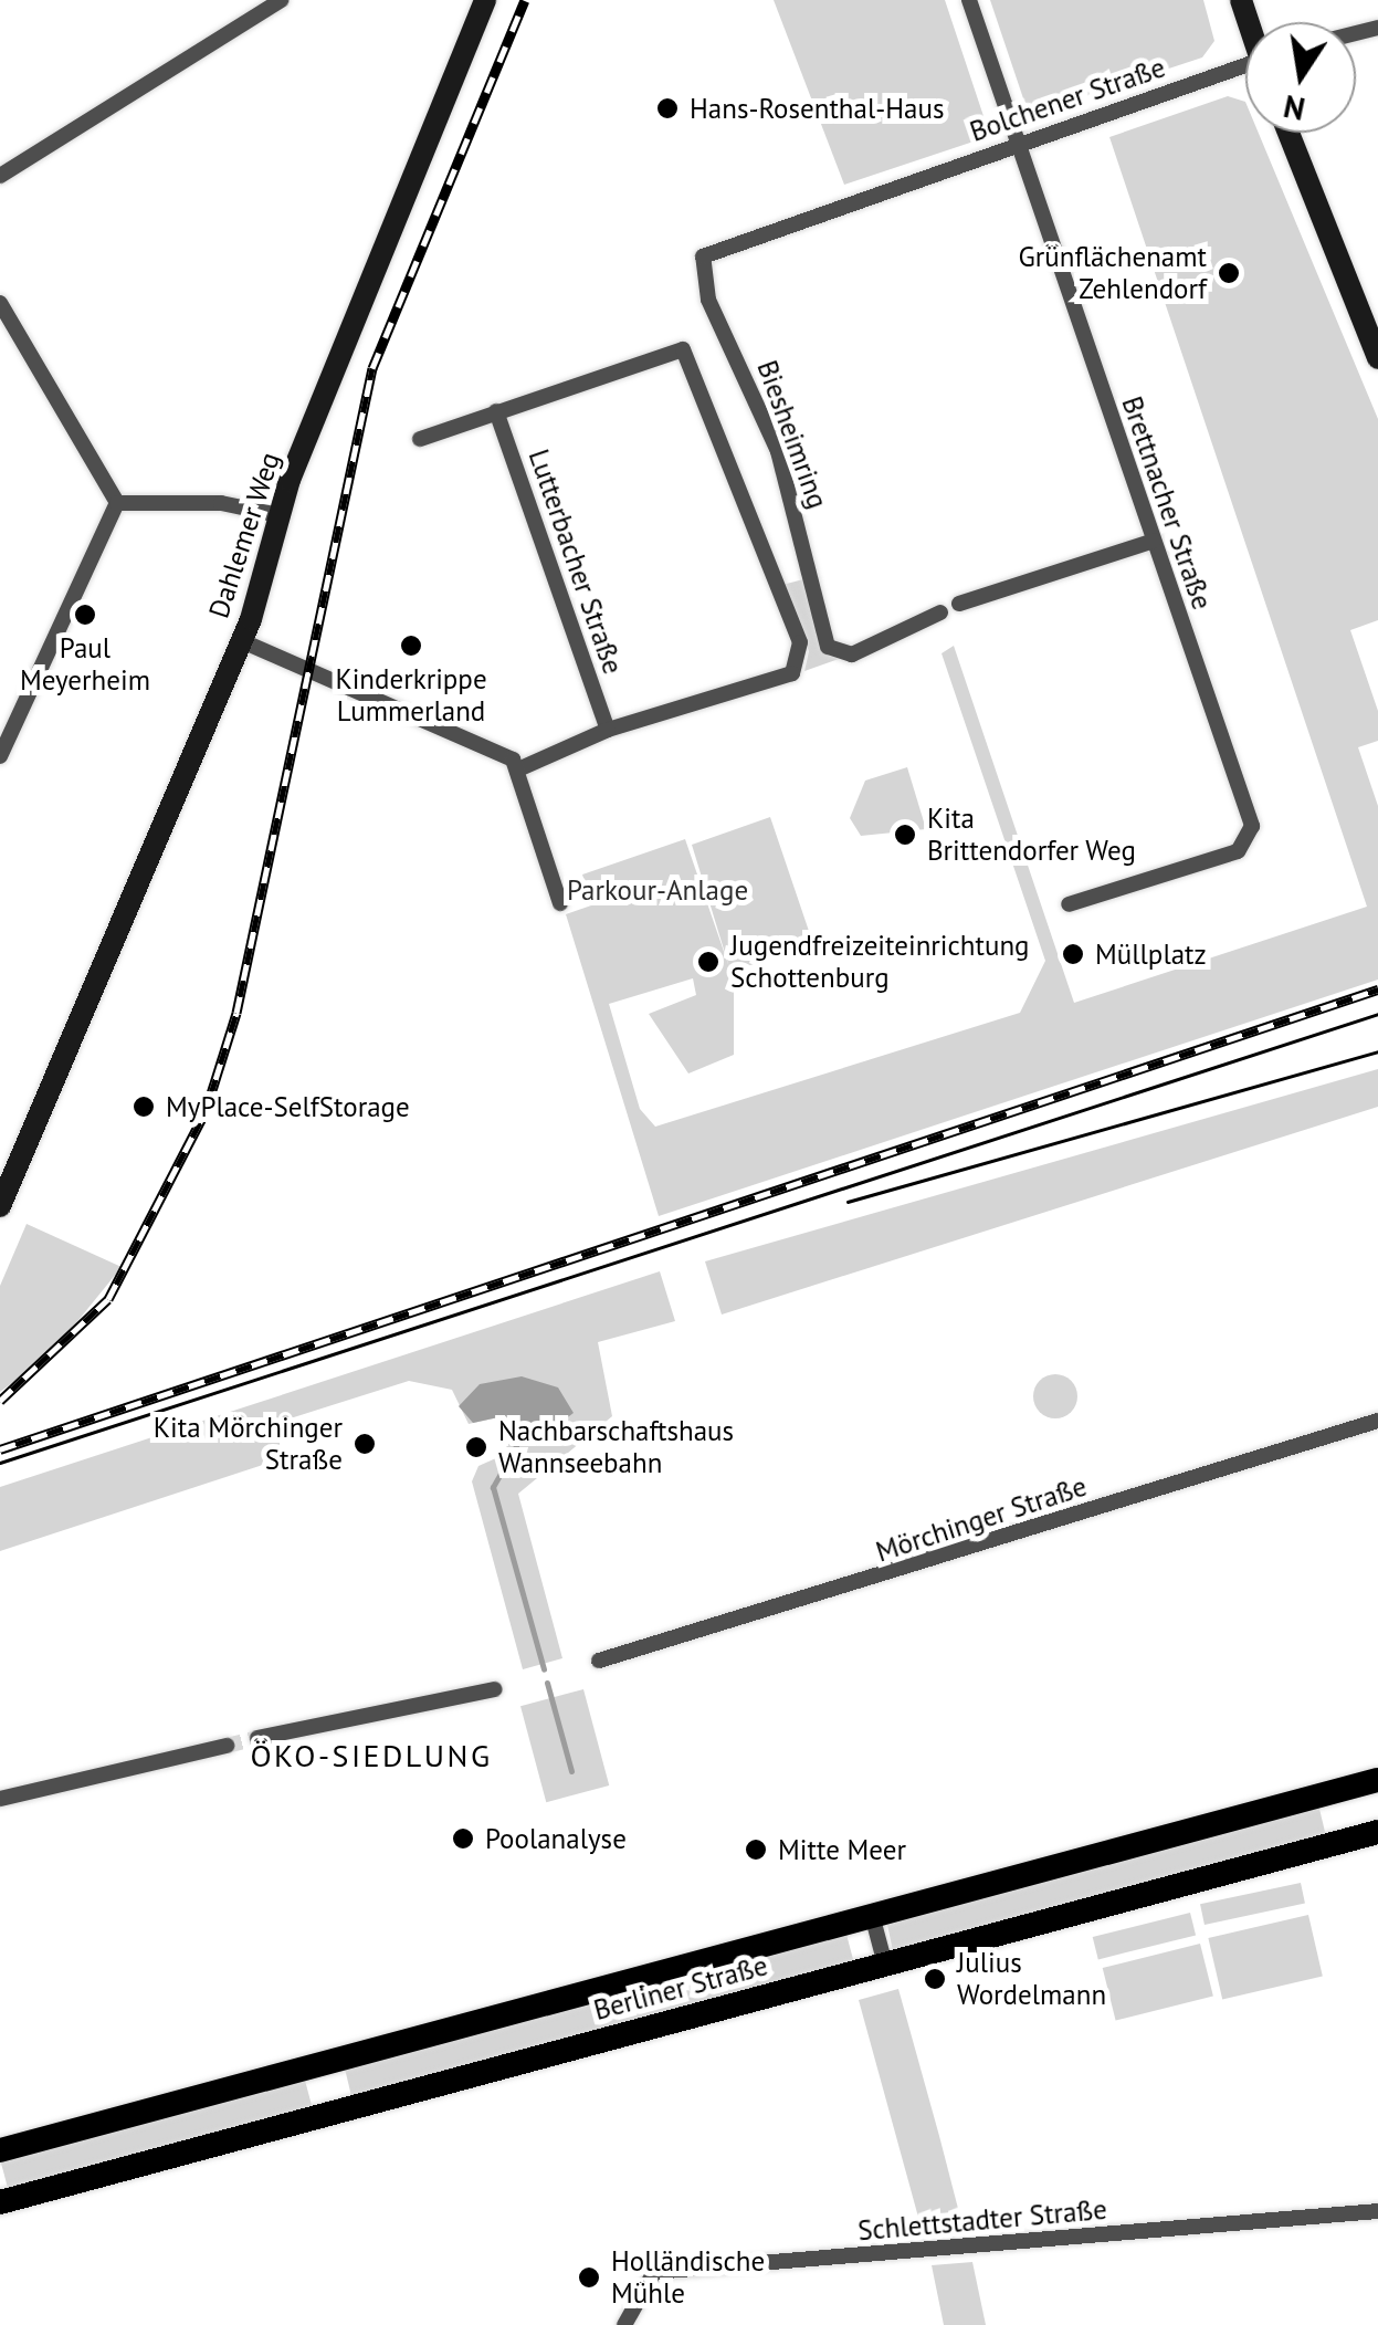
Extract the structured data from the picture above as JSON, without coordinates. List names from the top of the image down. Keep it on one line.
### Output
{"streets":{"main road":["Dahlemer Weg","Berliner Straße"],"street":["Bolchener Straße","Biesheimring","Brettnacher Straße","Lutterbacher Straße","Mörchinger Straße","Schlettstadter Straße"]},"crossings":[["Bolchener Straße","Biesheimring"],["Bolchener Straße","Brettnacher Straße"]],"districts":["ÖKO-SIEDLUNG"],"parks":["Parkour-Anlage"],"places":["Hans-Rosenthal-Haus","Grünflächenamt Zehlendorf","Paul Meyerheim","Kinderkrippe Lummerland","Kita Brittendorfer Weg","Müllplatz","Jugendfreizeiteinrichtung Schottenburg","MyPlace-SelfStorage","Kita Mörchinger Straße","Nachbarschaftshaus Wannseebahn","Poolanalyse","Mitte Meer","Julius Wordelmann","Holländische Mühle"],"north":"bottom"}
